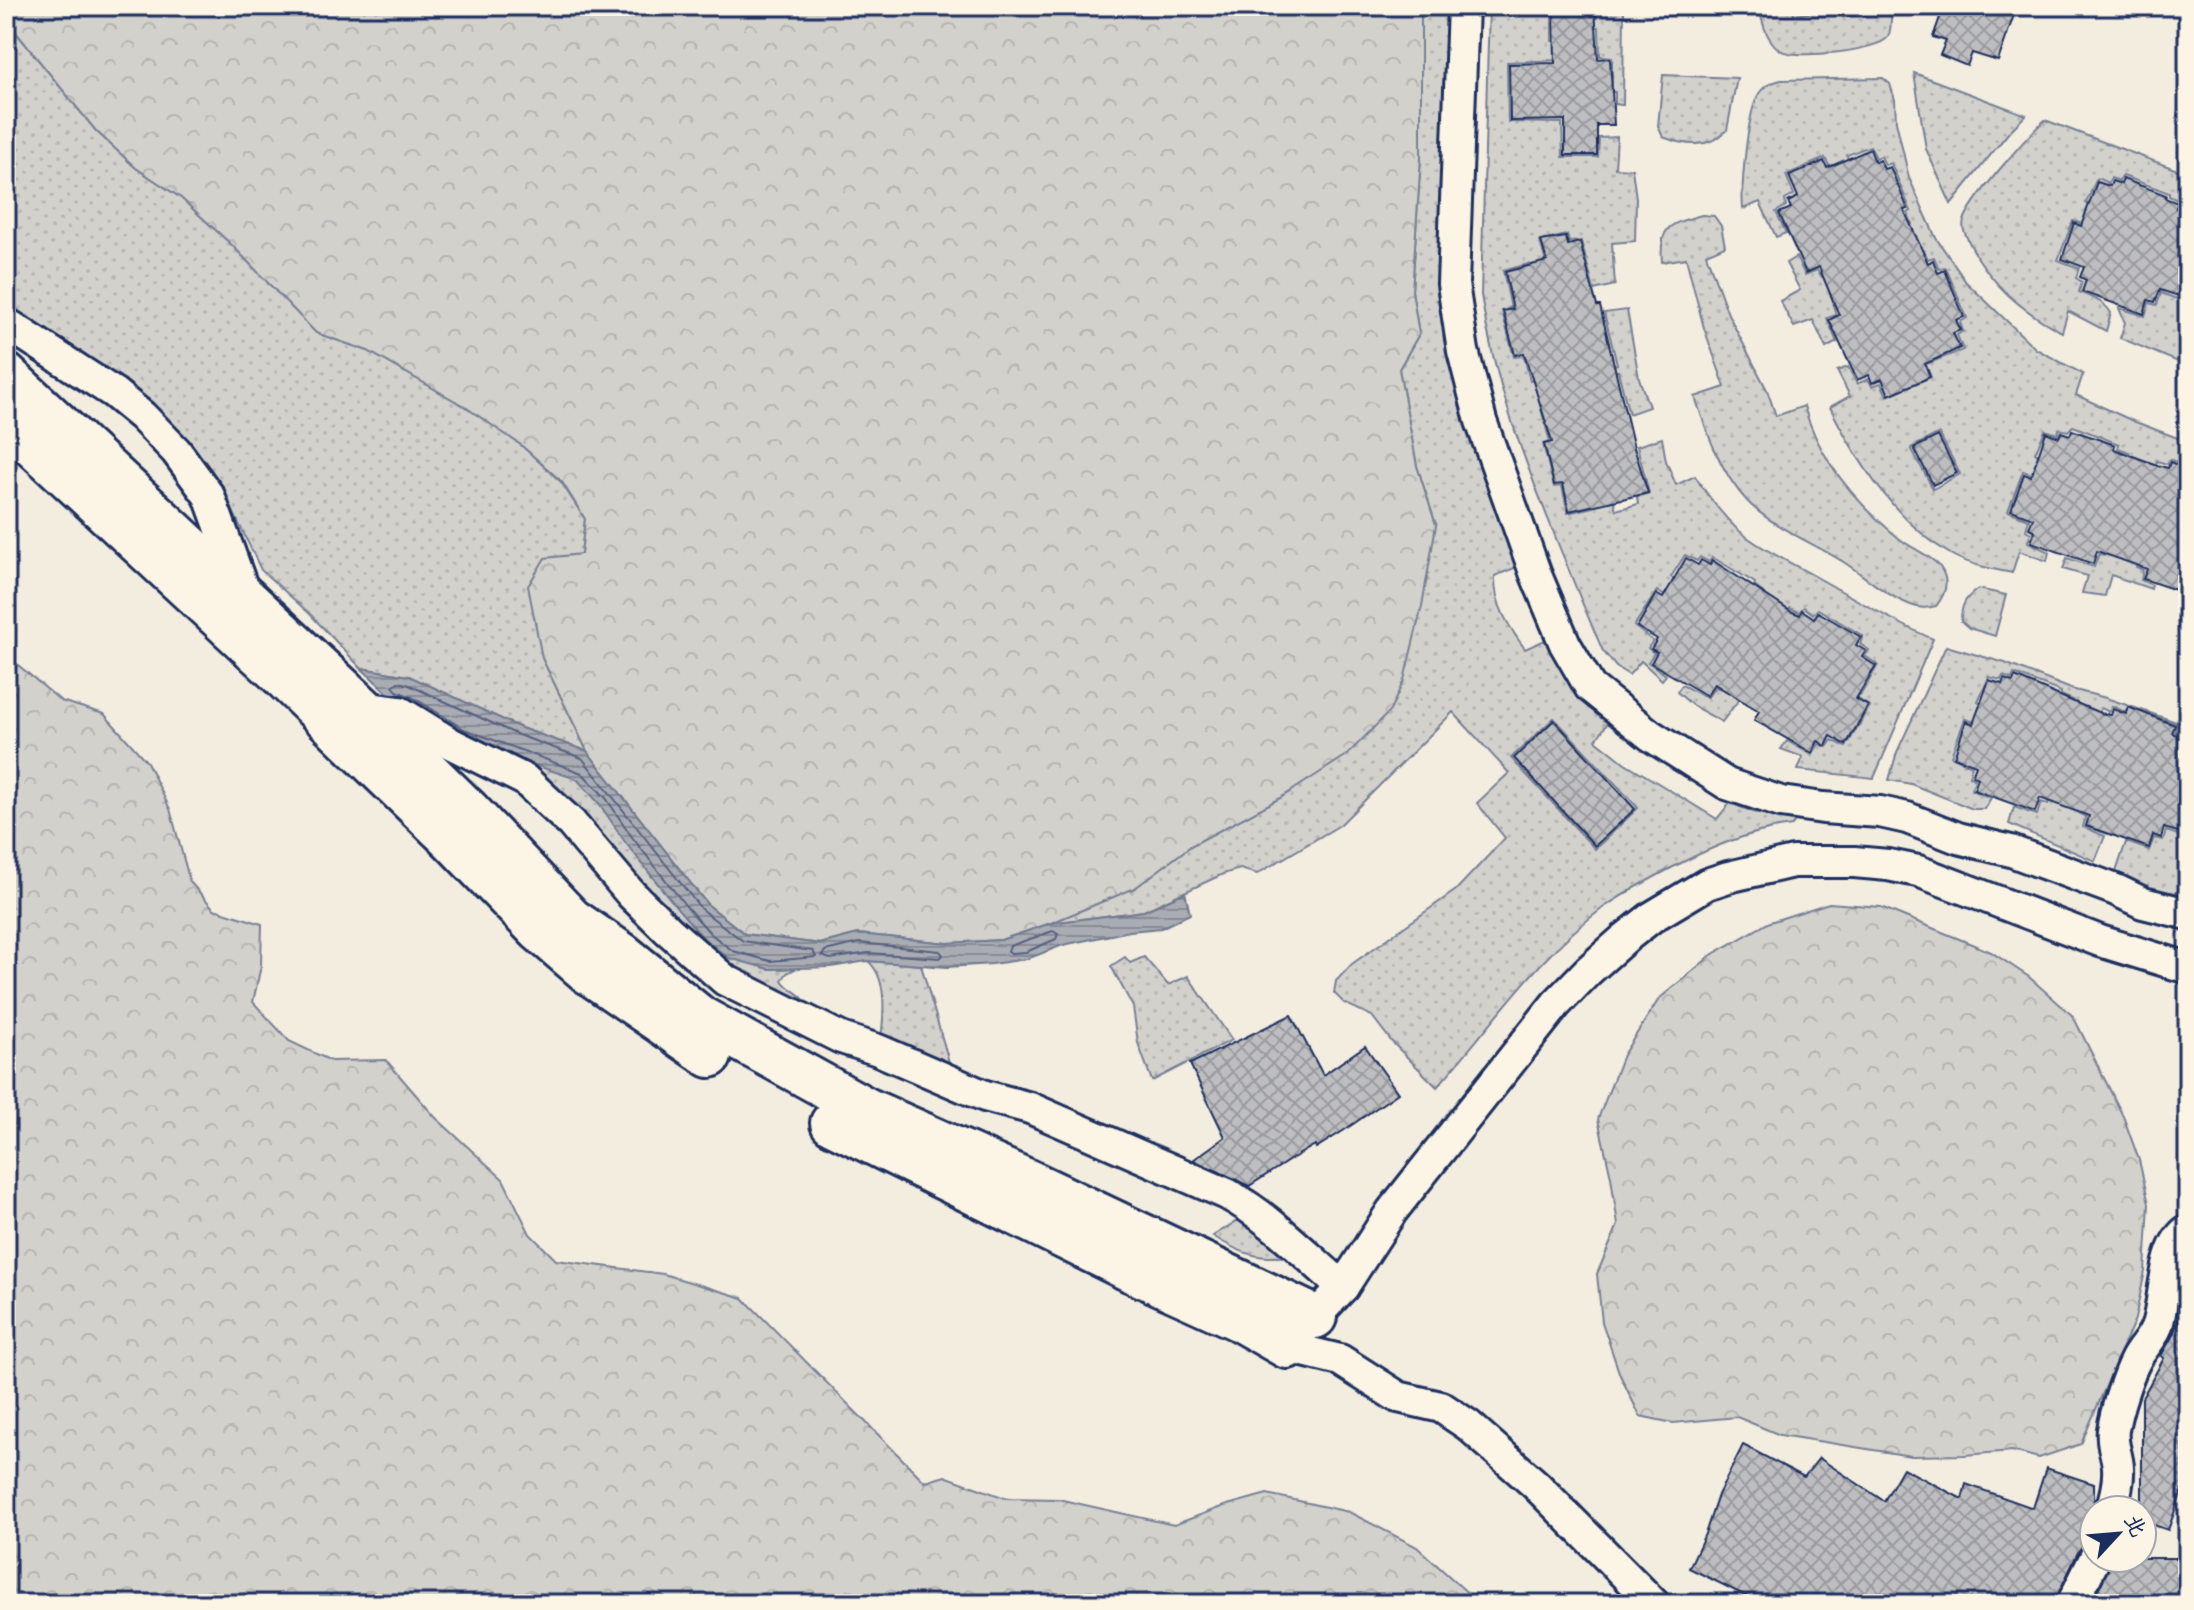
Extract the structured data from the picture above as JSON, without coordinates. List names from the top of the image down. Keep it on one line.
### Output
{"north":"top right"}
